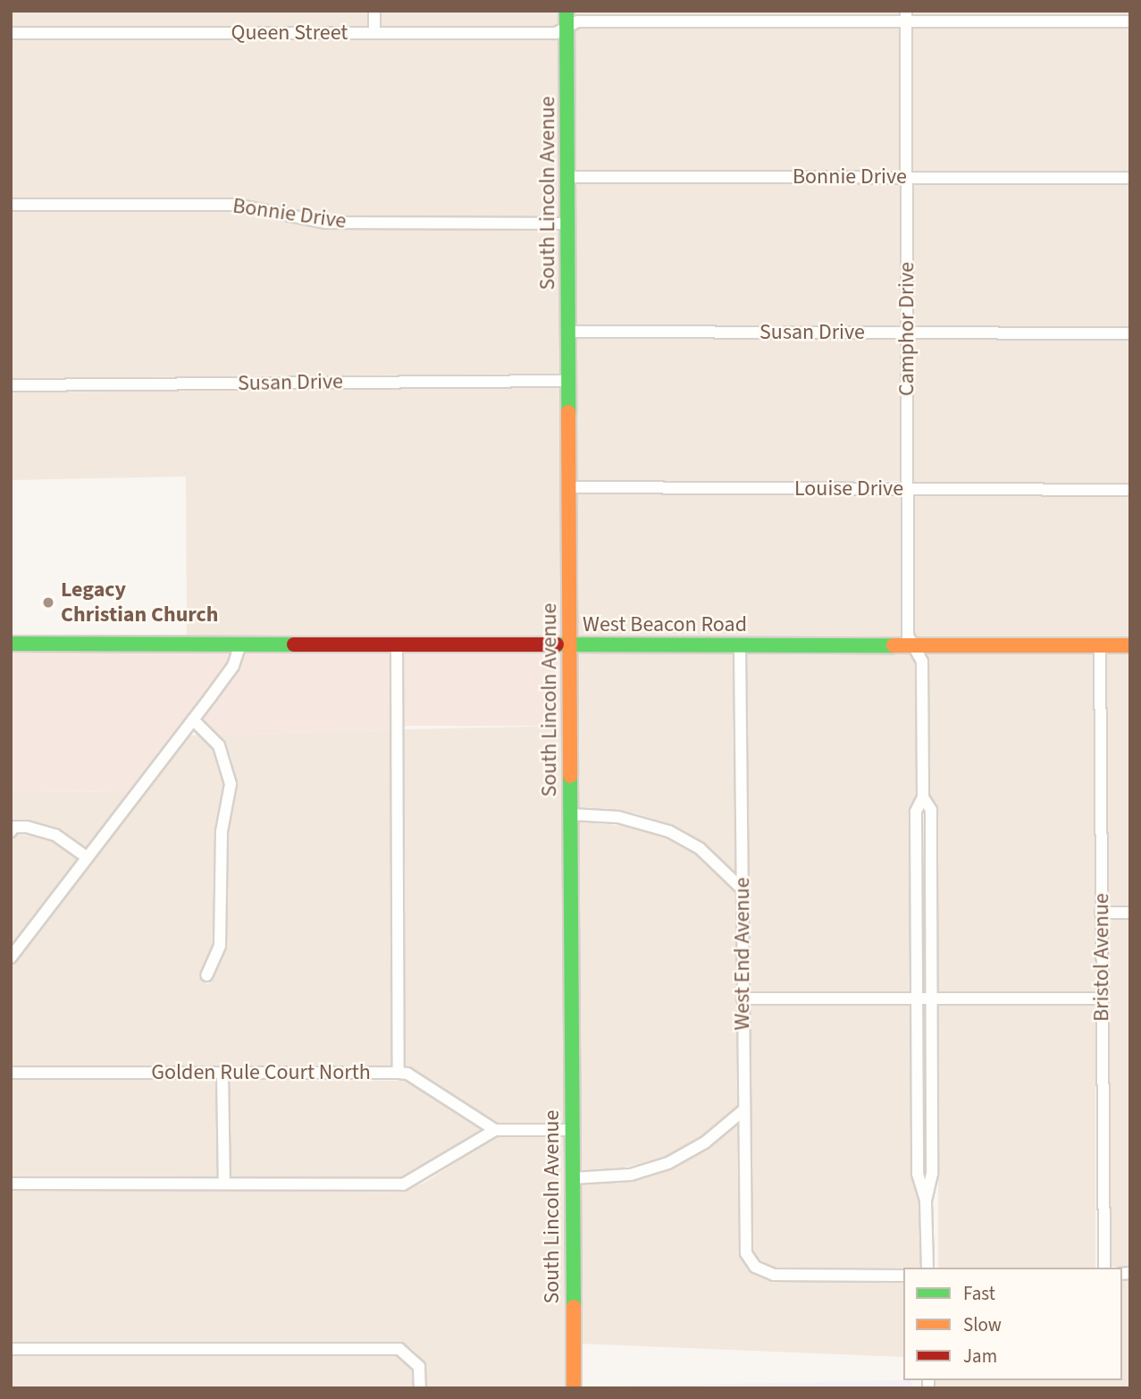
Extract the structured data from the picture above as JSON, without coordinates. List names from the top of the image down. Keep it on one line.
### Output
{"streets":{"street":["Queen Street","Bonnie Drive","South Lincoln Avenue","Camphor Drive","Susan Drive","Louise Drive","West Beacon Road","West End Avenue","Bristol Avenue","Golden Rule Court North"]},"crossings":[["Queen Street","South Lincoln Avenue"],["Queen Street","Camphor Drive"],["Bonnie Drive","South Lincoln Avenue"],["Bonnie Drive","Camphor Drive"],["South Lincoln Avenue","Susan Drive"],["South Lincoln Avenue","Louise Drive"],["South Lincoln Avenue","West Beacon Road"],["Camphor Drive","Susan Drive"],["Camphor Drive","Louise Drive"],["Camphor Drive","West Beacon Road"],["West Beacon Road","West End Avenue"],["West Beacon Road","Bristol Avenue"]],"places":["Legacy Christian Church"],"legend":["Fast","Slow","Jam"]}
